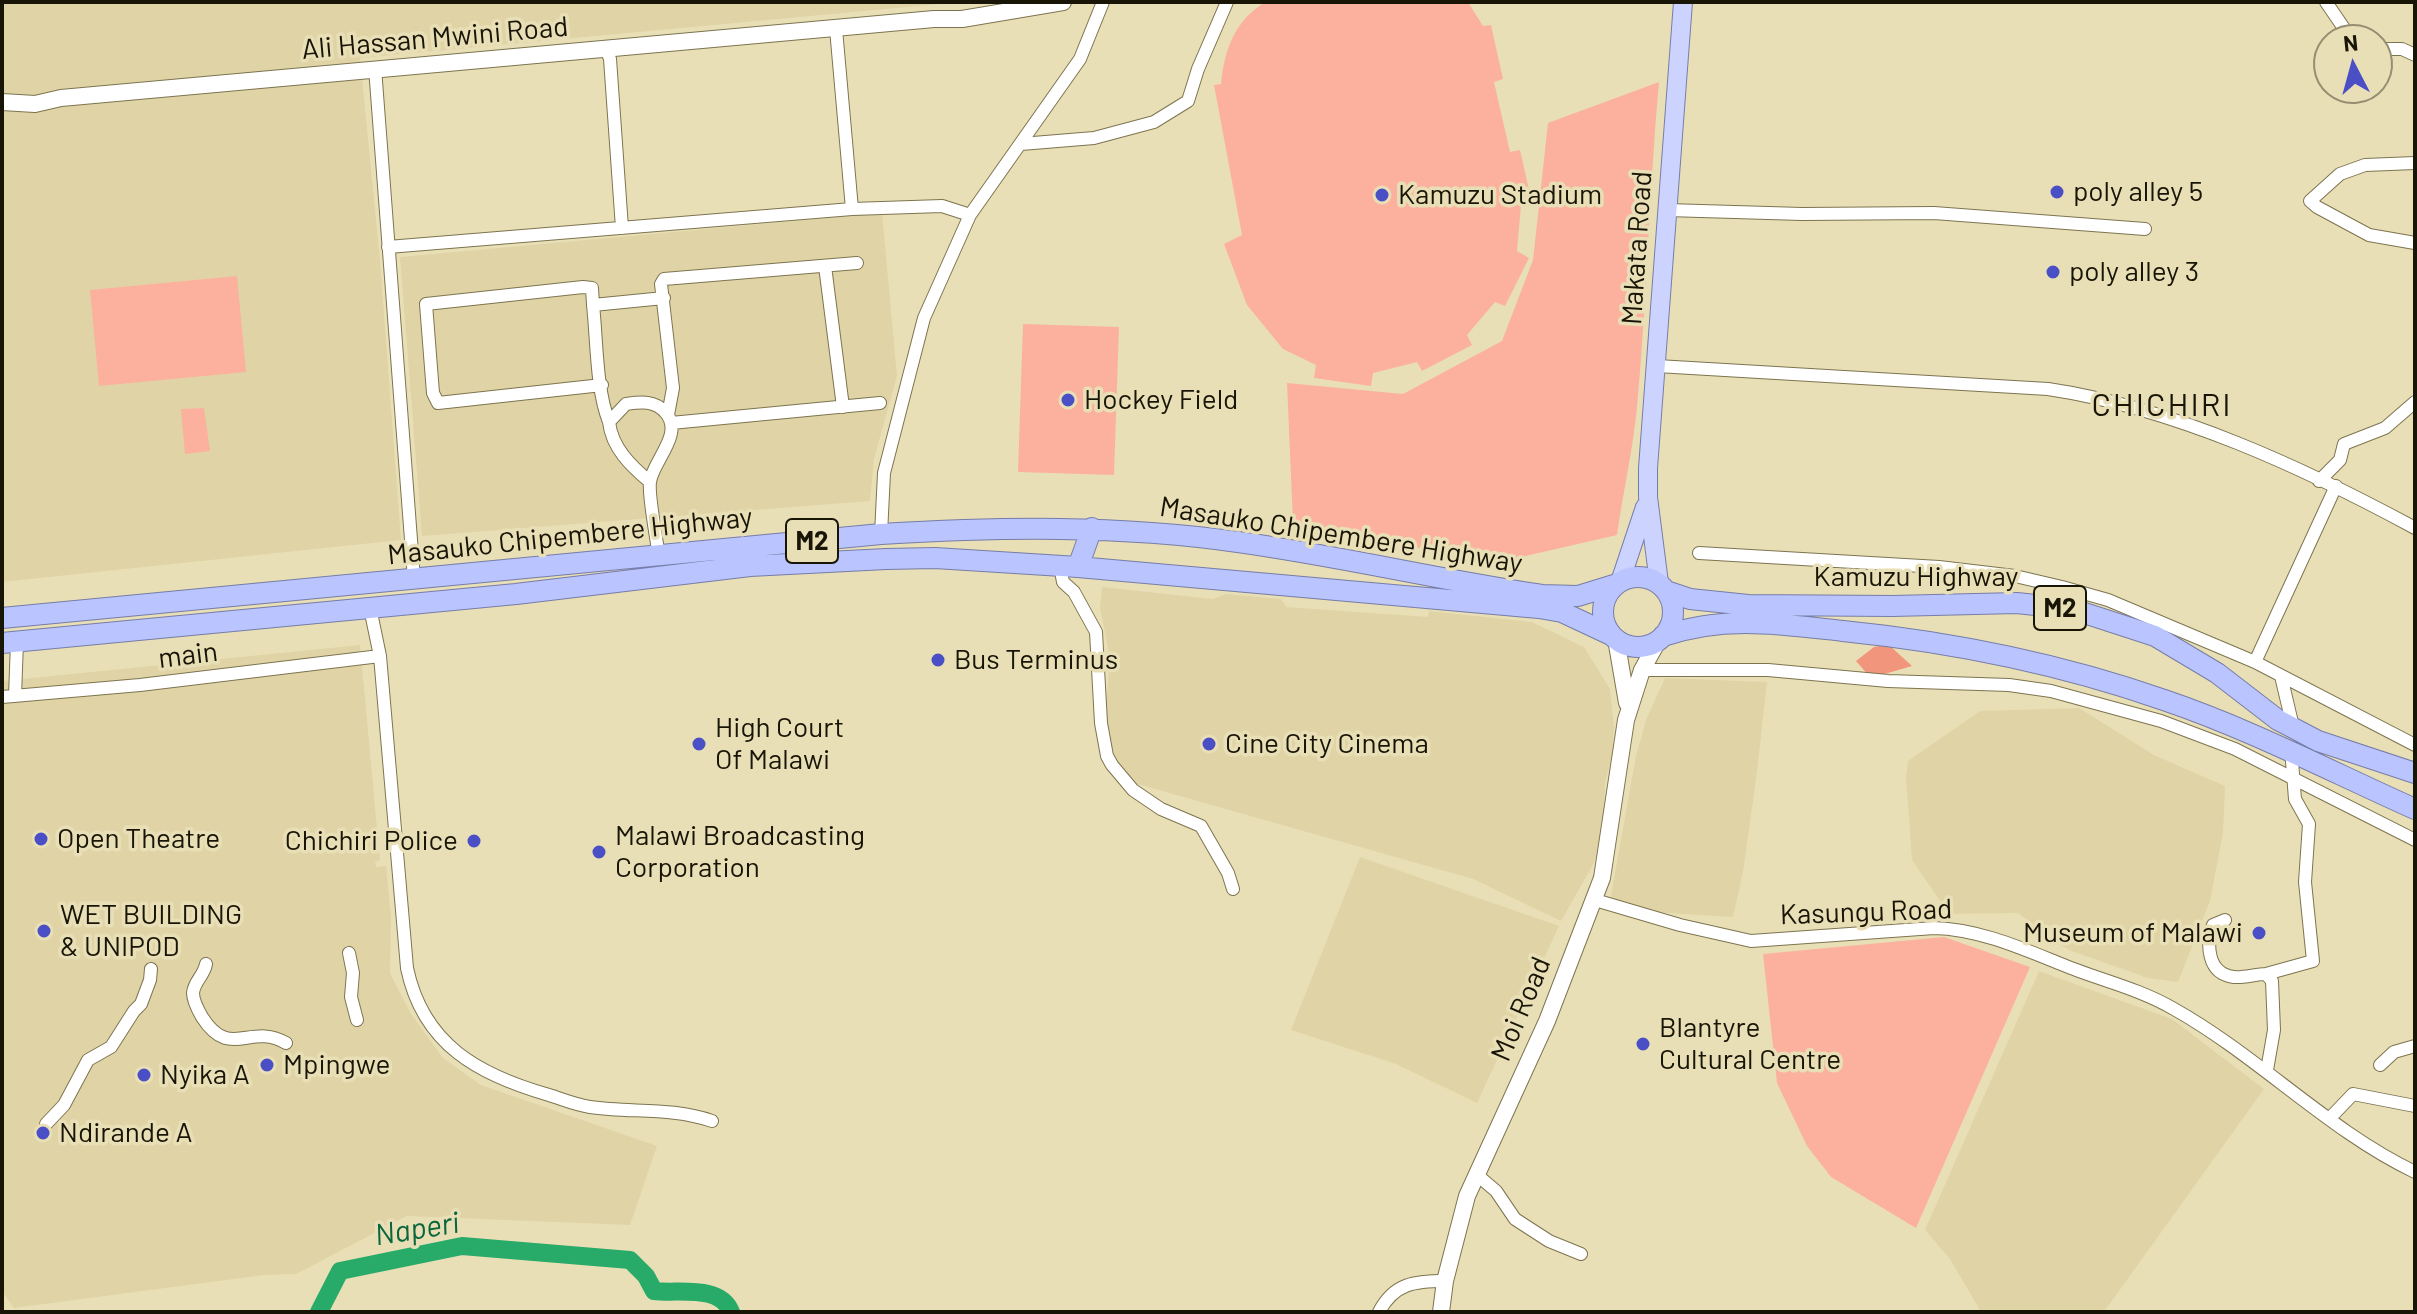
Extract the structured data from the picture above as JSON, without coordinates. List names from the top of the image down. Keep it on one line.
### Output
{"streets":{"highway":["Masauko Chipembere Highway","M2","Kamuzu Highway"],"main road":["Ali Hassan Mwini Road","Makata Road","Moi Road"],"street":["main","Kasungu Road"]},"crossings":[["Makata Road","Masauko Chipembere Highway"],["Makata Road","M2"],["Makata Road","Kamuzu Highway"],["Masauko Chipembere Highway","M2"],["Masauko Chipembere Highway","Kamuzu Highway"],["M2","Kamuzu Highway"],["Kasungu Road","Moi Road"]],"districts":["CHICHIRI"],"water":["Naperi"],"places":["poly alley 5","Kamuzu Stadium","poly alley 3","Hockey Field","Bus Terminus","High Court Of Malawi","Cine City Cinema","Open Theatre","Chichiri Police","Malawi Broadcasting Corporation","WET BUILDING & UNIPOD","Museum of Malawi","Blantyre Cultural Centre","Mpingwe","Nyika A","Ndirande A"],"north":"top"}
